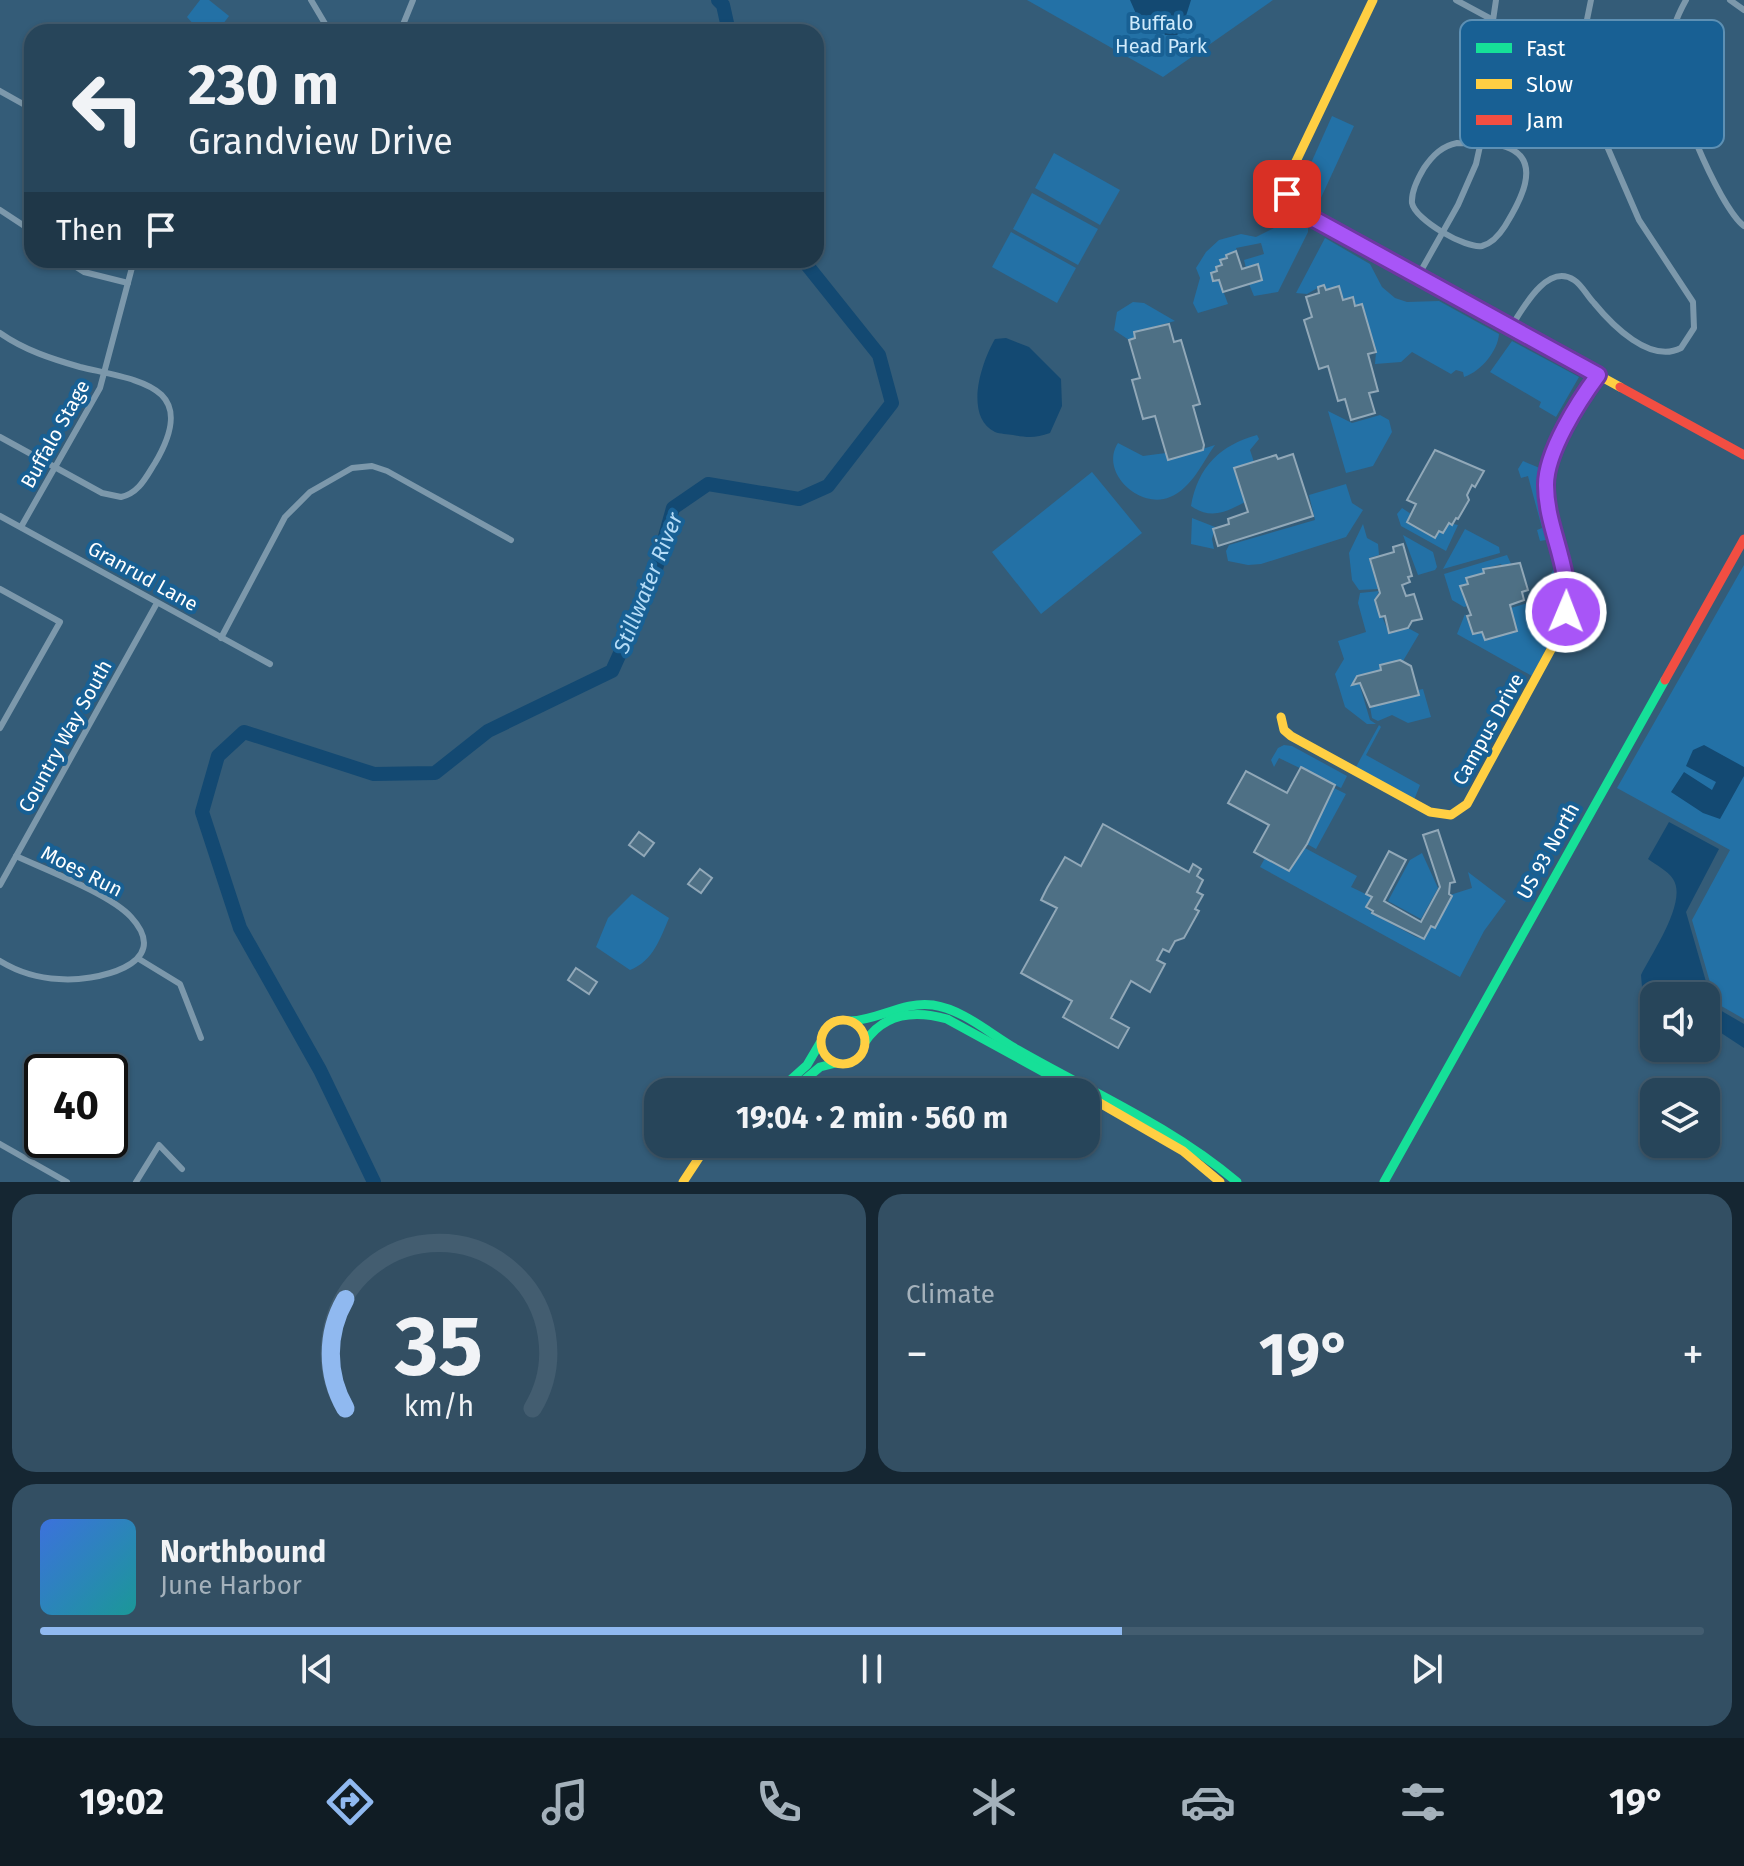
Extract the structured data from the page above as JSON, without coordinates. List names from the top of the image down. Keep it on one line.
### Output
{"streets":{"main road":["Campus Drive","US 93 North"],"street":["Buffalo Stage","Granrud Lane","Country Way South","Moes Run"]},"crossings":[["Buffalo Stage","Granrud Lane"],["Granrud Lane","Country Way South"],["Country Way South","Moes Run"]],"water":["Stillwater River"],"parks":["Buffalo Head Park"],"legend":["Fast","Slow","Jam"],"page":{"turn":["230 m","Grandview Drive"],"then":"Then","limit":"40","trip":"19:04 · 2 min · 560 m","tile":"Climate","heat":["−","19°","+"],"song":["Northbound","June Harbor"],"tabs":["19:02","19°"],"gauge":["35","km/h"]}}
